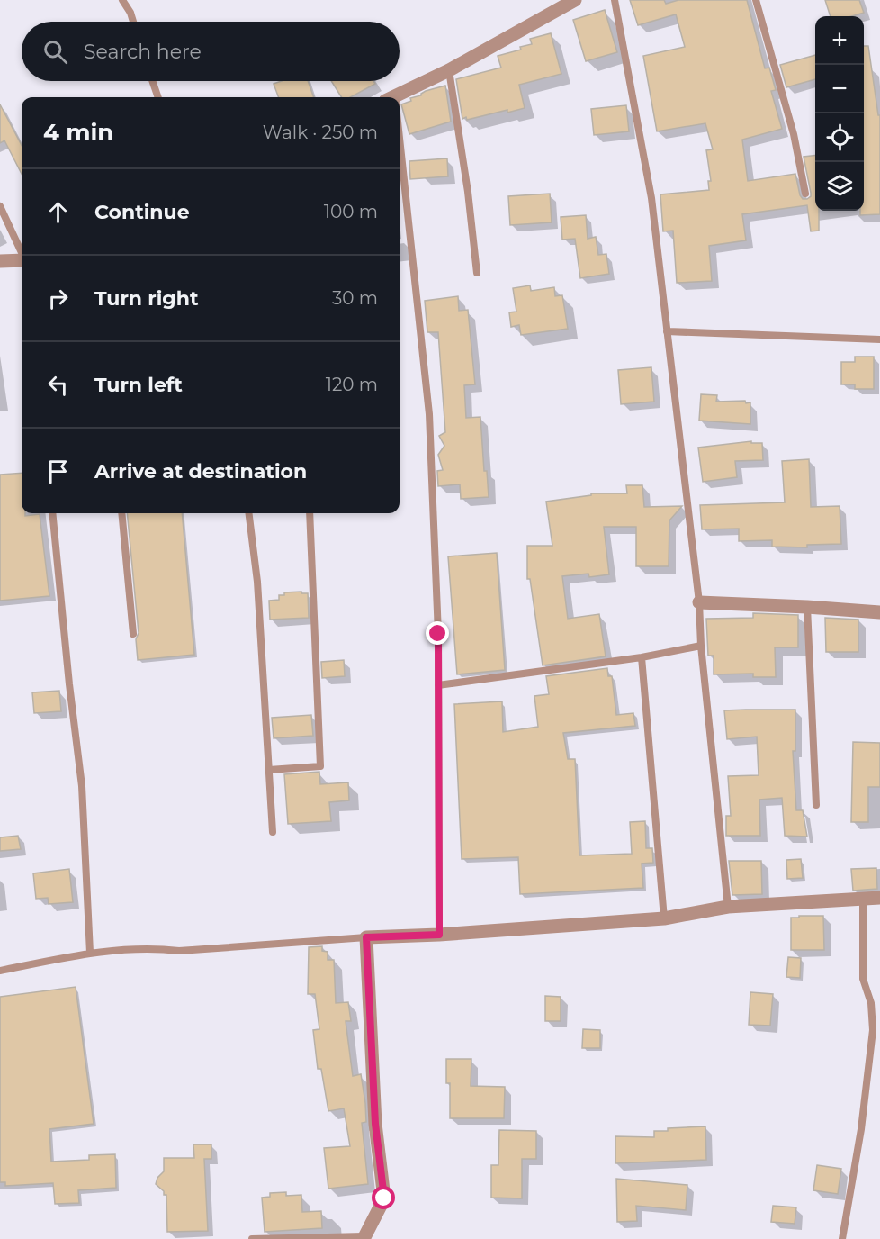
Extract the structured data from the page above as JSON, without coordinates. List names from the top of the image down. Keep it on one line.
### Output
{"page":{"map_buttons":["+","−"],"search":"Search here","heading":["4 min","Walk · 250 m"],"list":[["Continue","100 m"],["Turn right","30 m"],["Turn left","120 m"],"Arrive at destination"]}}
